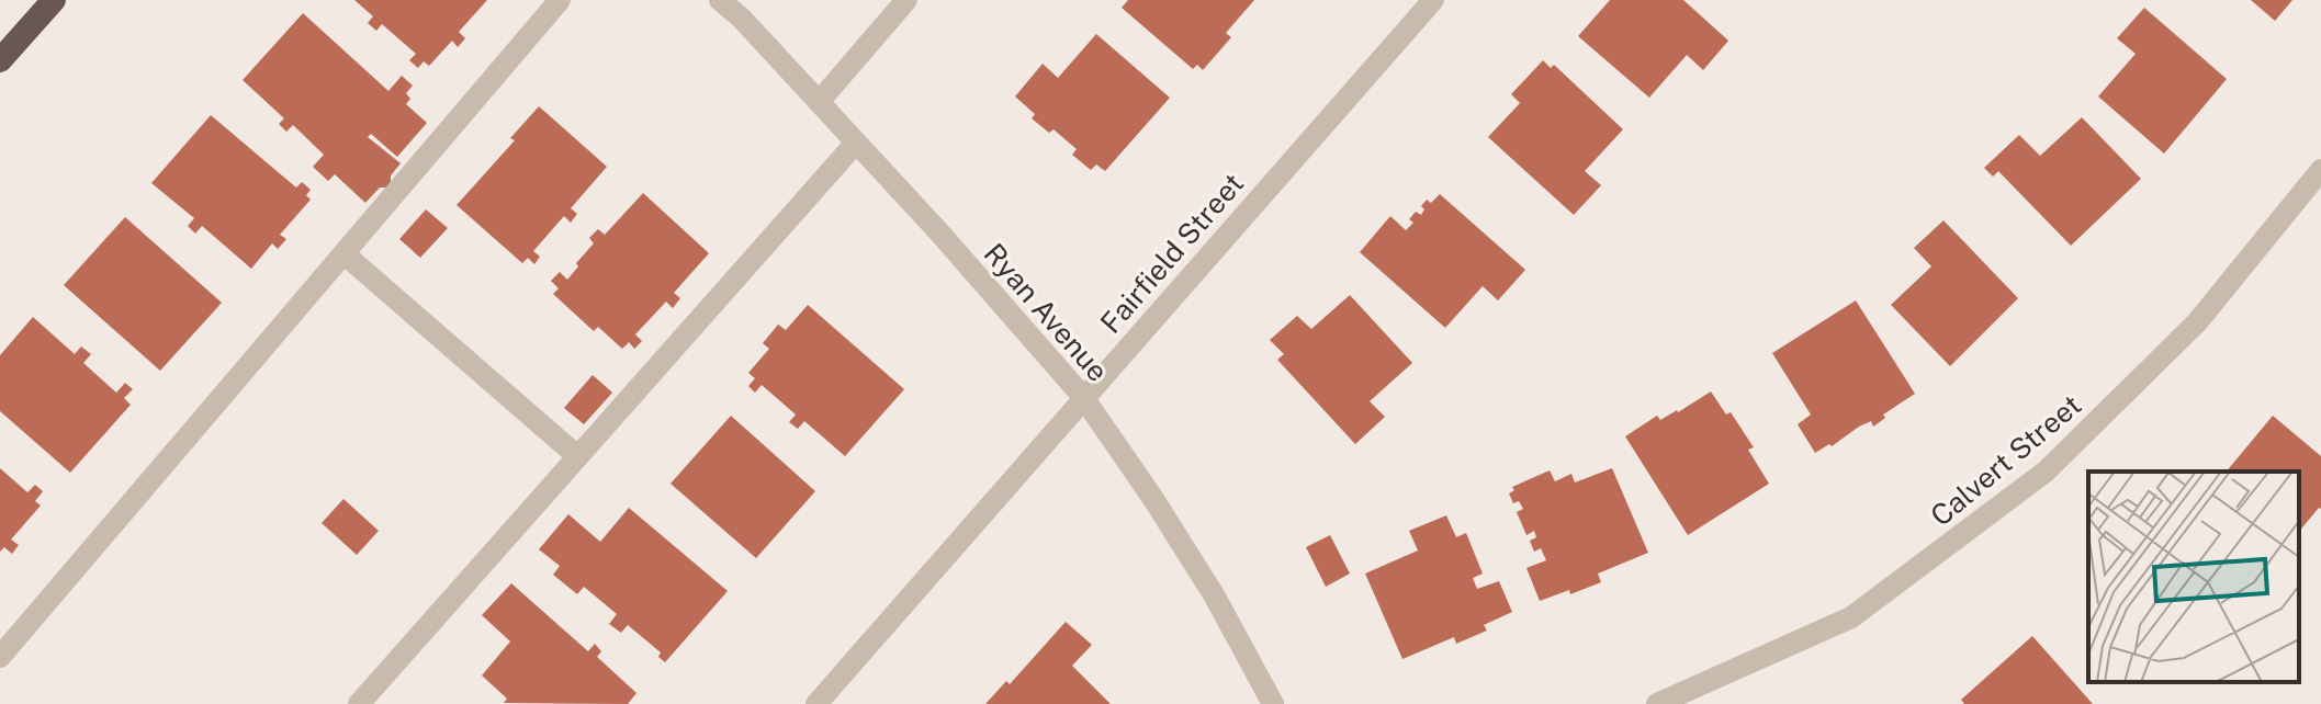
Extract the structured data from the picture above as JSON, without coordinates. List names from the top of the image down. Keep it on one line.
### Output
{"streets":{"street":["Fairfield Street","Ryan Avenue","Calvert Street"]},"crossings":[["Fairfield Street","Ryan Avenue"]]}
